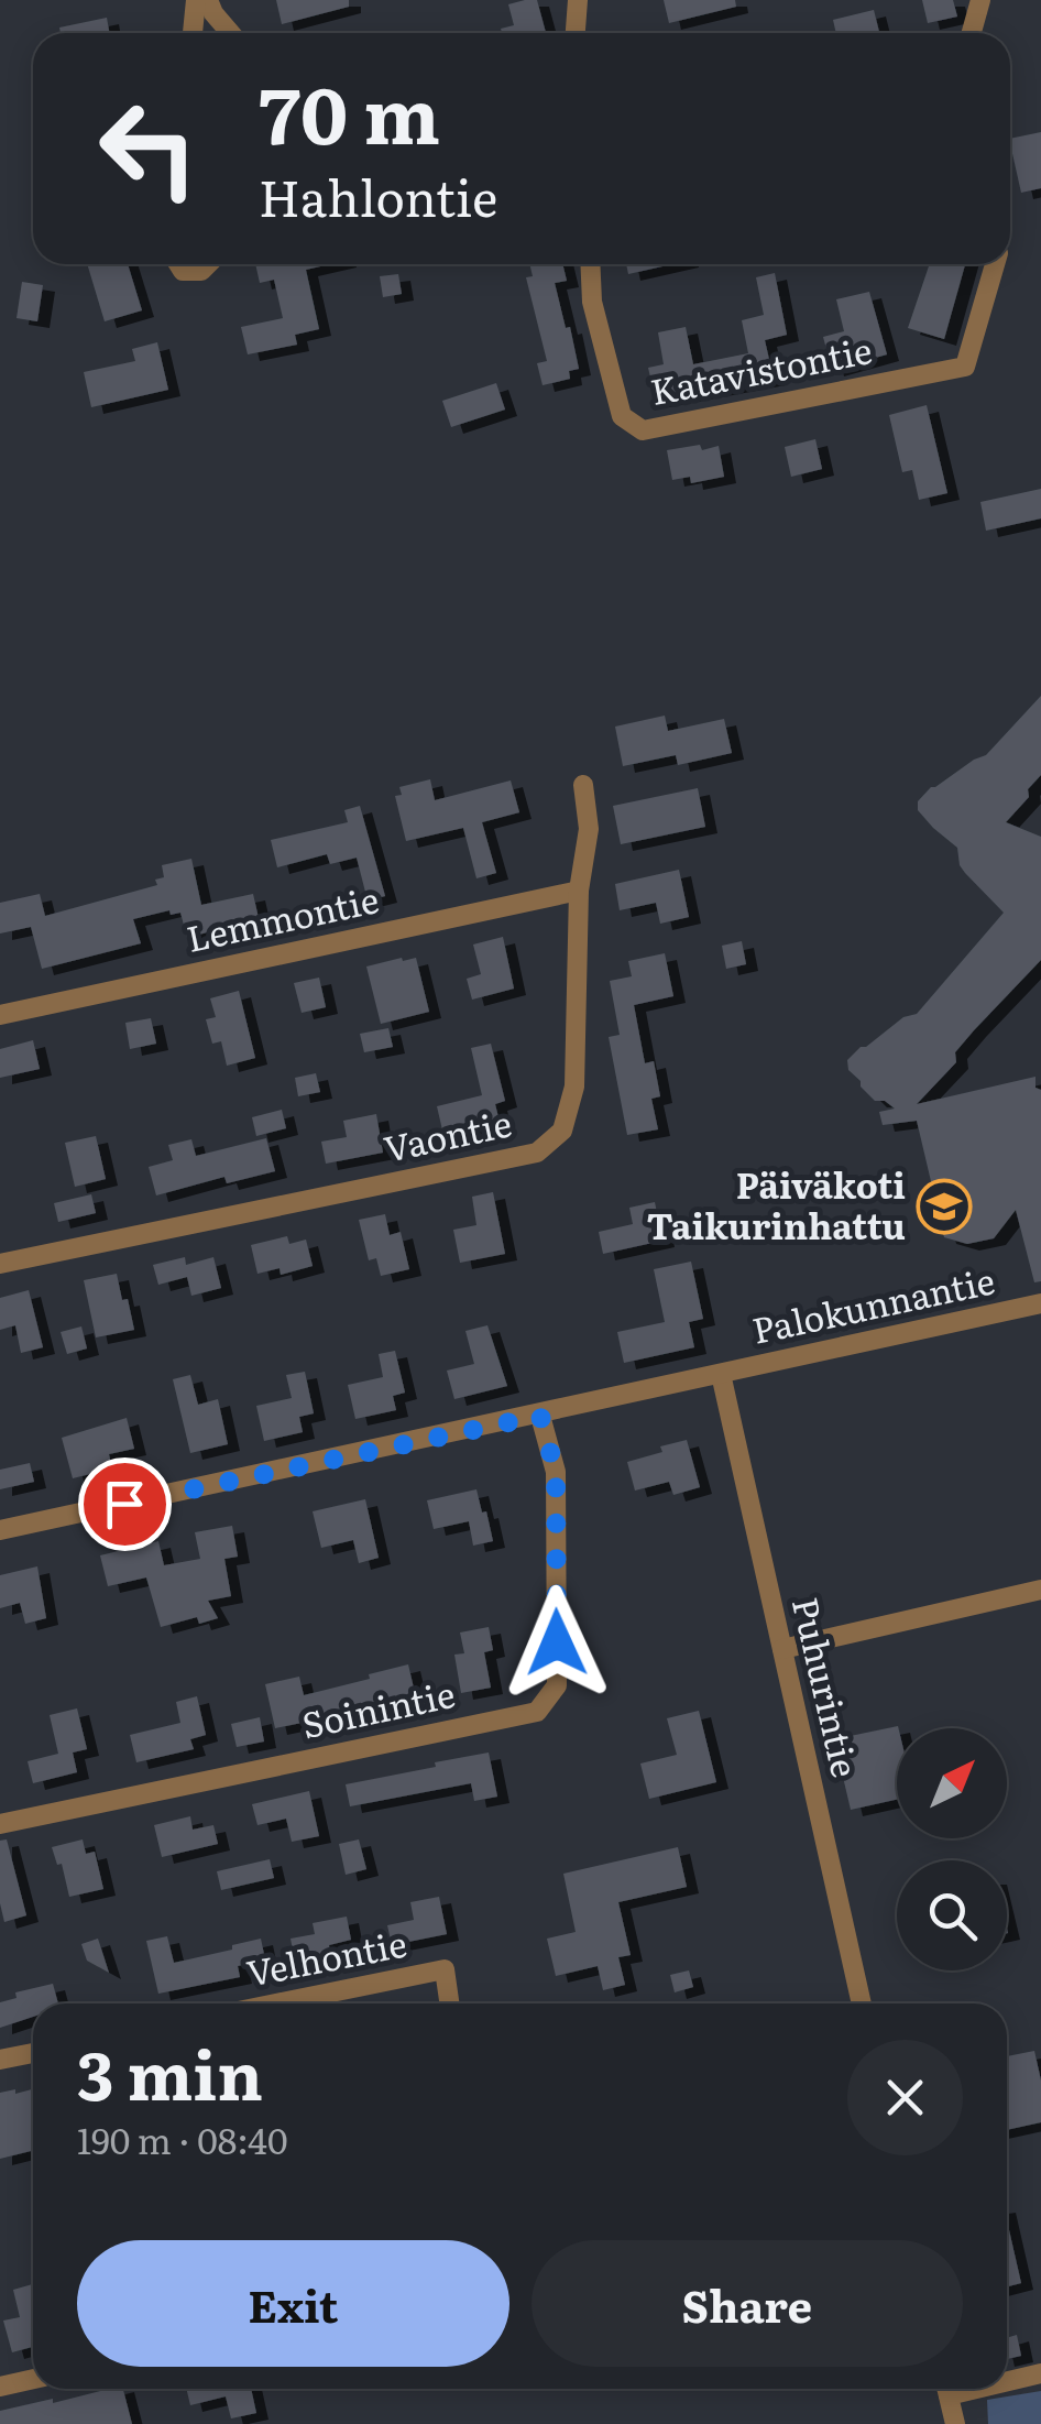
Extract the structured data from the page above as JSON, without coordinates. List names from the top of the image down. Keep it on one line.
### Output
{"streets":{"street":["Katavistontie","Lemmontie","Vaontie","Palokunnantie","Puhurintie","Soinintie","Velhontie"]},"crossings":[["Lemmontie","Vaontie"],["Palokunnantie","Puhurintie"],["Palokunnantie","Soinintie"]],"places":{"school or university":["Päiväkoti Taikurinhattu"]},"north":"top right","page":{"turn":["70 m","Hahlontie"],"heading":["3 min","190 m · 08:40"],"buttons":["Exit","Share"]}}
